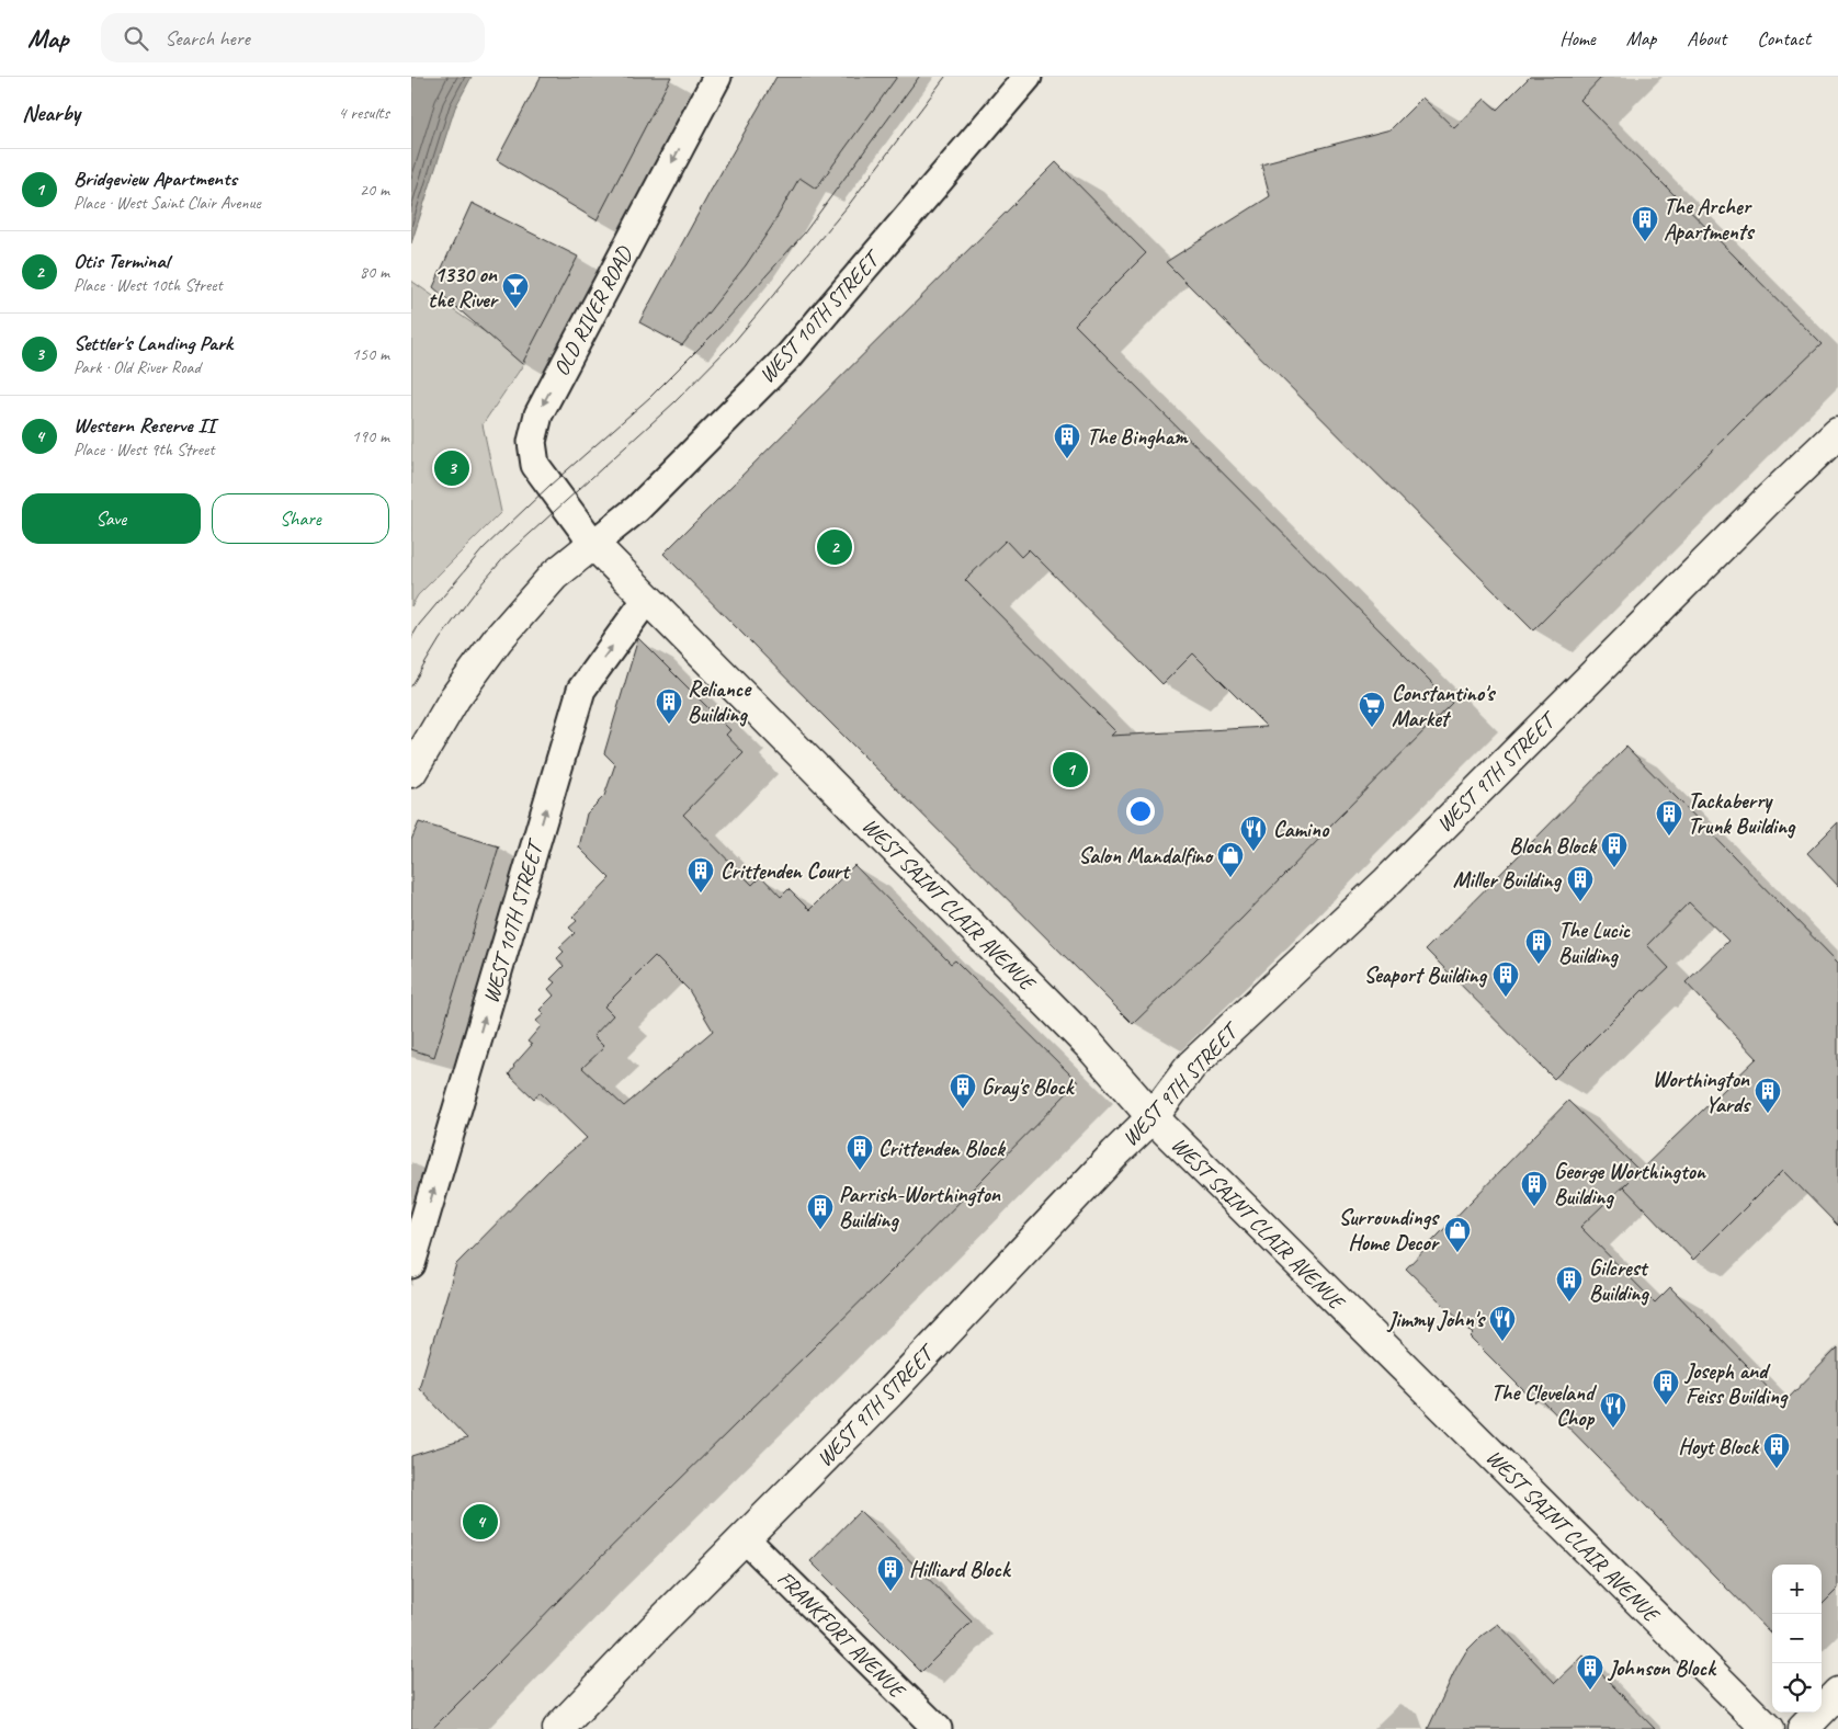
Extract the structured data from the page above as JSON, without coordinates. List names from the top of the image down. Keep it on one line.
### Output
{"streets":{"street":["OLD RIVER ROAD","WEST 10TH STREET","WEST 9TH STREET","WEST SAINT CLAIR AVENUE","FRANKFORT AVENUE"]},"crossings":[["OLD RIVER ROAD","WEST 10TH STREET"],["OLD RIVER ROAD","WEST SAINT CLAIR AVENUE"],["WEST 10TH STREET","WEST SAINT CLAIR AVENUE"],["WEST 9TH STREET","WEST SAINT CLAIR AVENUE"],["WEST 9TH STREET","FRANKFORT AVENUE"]],"one_way":["OLD RIVER ROAD"],"places":{"building":["The Archer Apartments","The Bingham","Reliance Building","Tackaberry Trunk Building","Bloch Block","Crittenden Court","Miller Building","The Lucic Building","Seaport Building","Gray's Block","Worthington Yards","Crittenden Block","George Worthington Building","Parrish-Worthington Building","Gilcrest Building","Joseph and Feiss Building","Hoyt Block","Hilliard Block","Johnson Block"],"bar":["1330 on the River"],"supermarket":["Constantino's Market"],"restaurant":["Camino","Jimmy John's","The Cleveland Chop"],"shop":["Salon Mandalfino","Surroundings Home Decor"]},"page":{"header":"Map","search":"Search here","nav":["Home","Map","About","Contact"],"heading":["Nearby","4 results"],"list":[{"mark":"1","name":"Bridgeview Apartments","note":"Place · West Saint Clair Avenue","value":"20 m"},{"mark":"2","name":"Otis Terminal","note":"Place · West 10th Street","value":"80 m"},{"mark":"3","name":"Settler's Landing Park","note":"Park · Old River Road","value":"150 m"},{"mark":"4","name":"Western Reserve II","note":"Place · West 9th Street","value":"190 m"}],"pins":["3","2","1","4"],"buttons":["Save","Share"],"map_buttons":["+","−"]}}
